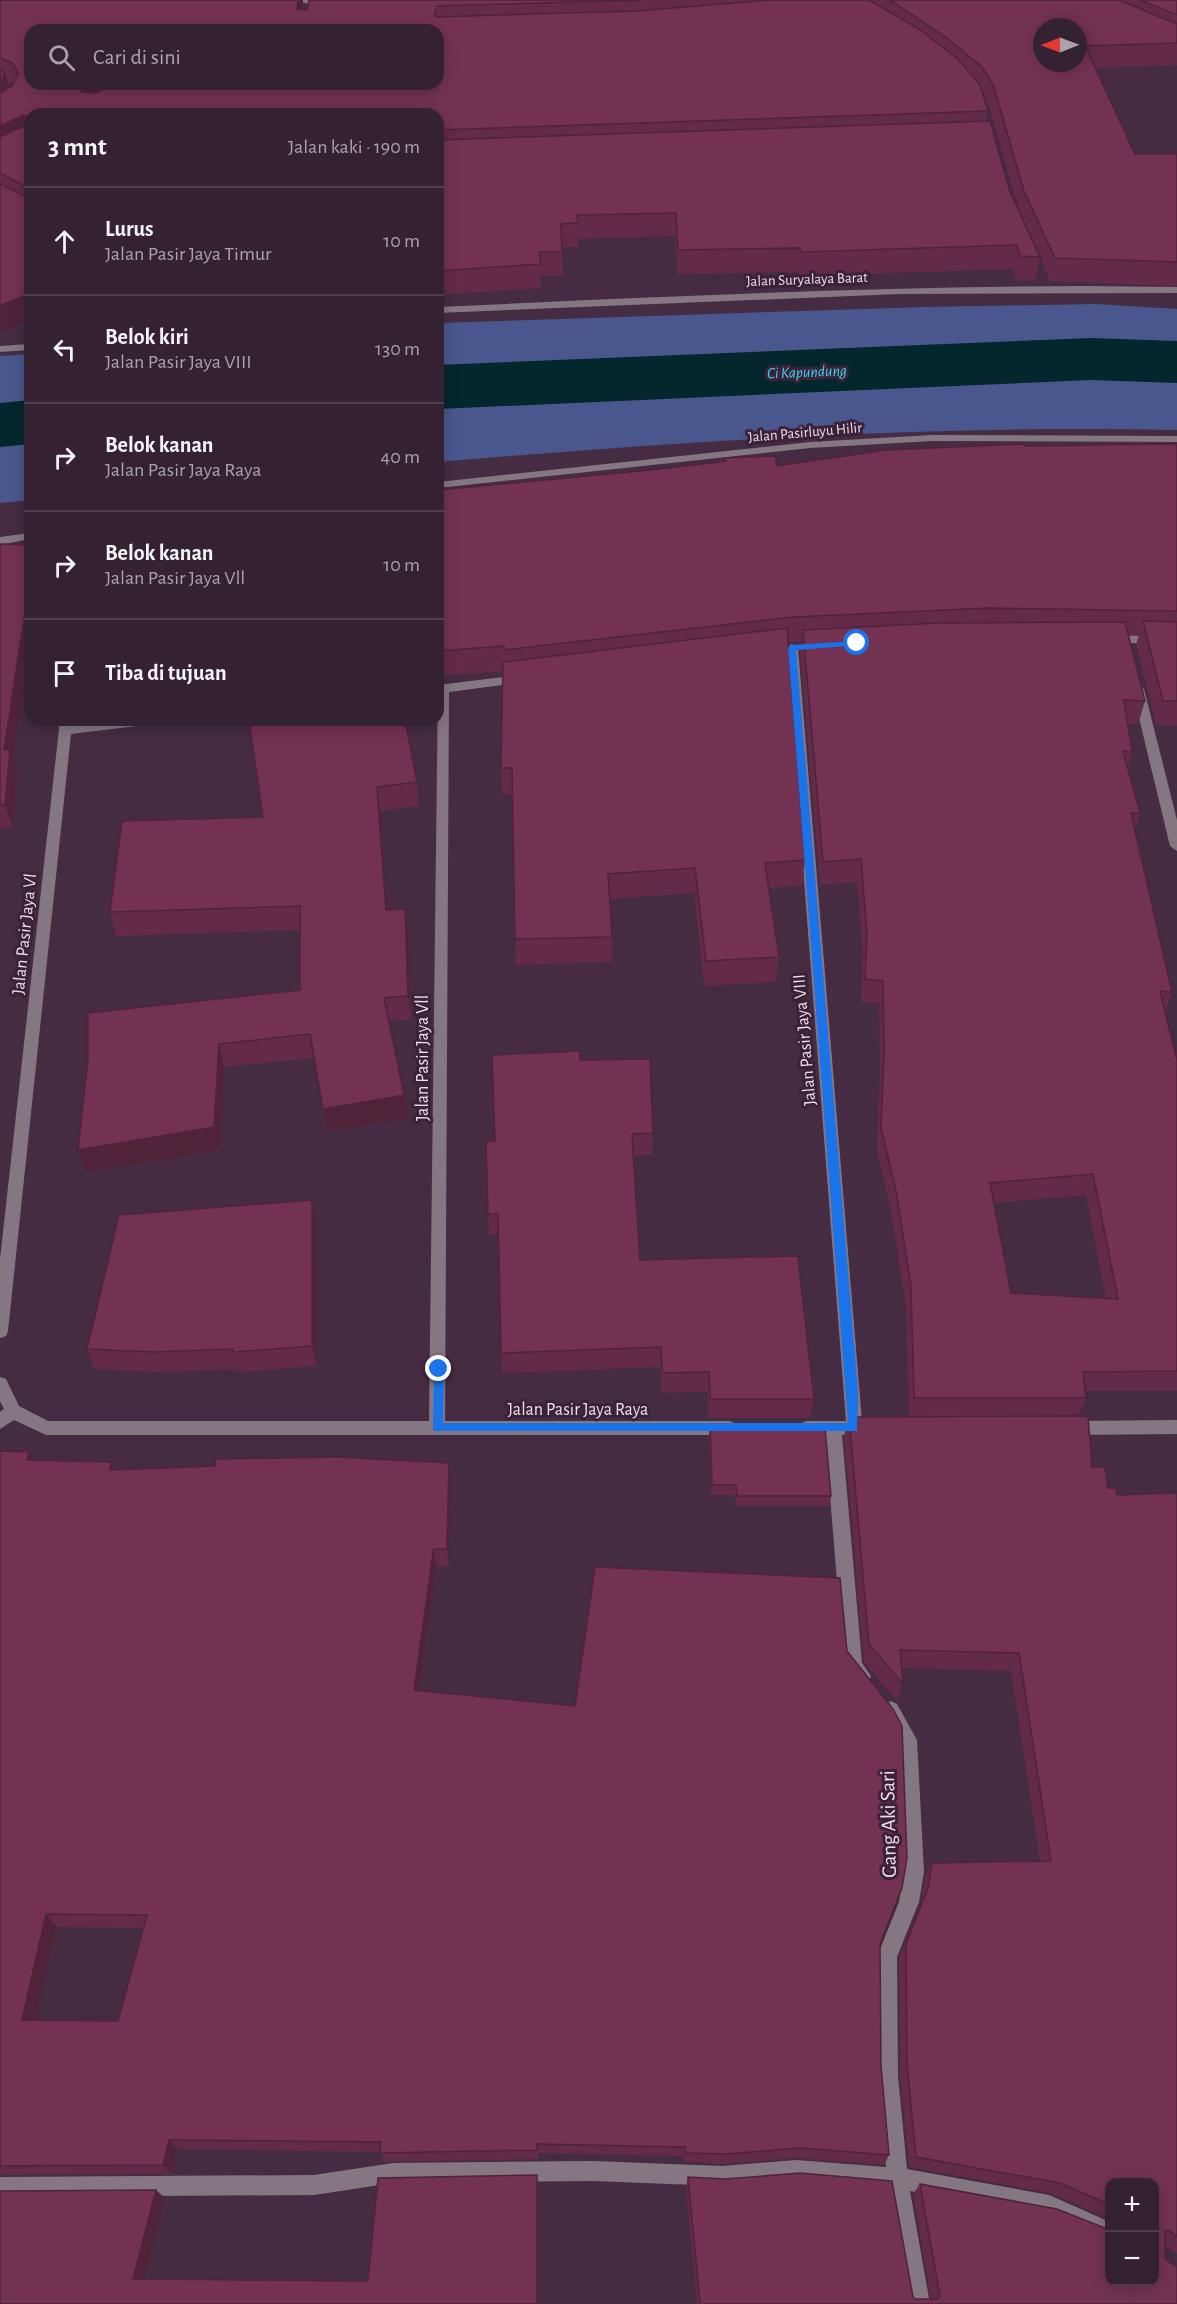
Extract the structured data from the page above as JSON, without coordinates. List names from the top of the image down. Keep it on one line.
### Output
{"streets":{"street":["Jalan Suryalaya Barat","Jalan Pasirluyu Hilir","Jalan Pasir Jaya Vl","Jalan Pasir Jaya VIII","Jalan Pasir Jaya Vll","Jalan Pasir Jaya Raya","Gang Aki Sari"]},"crossings":[["Jalan Pasir Jaya Vll","Jalan Pasir Jaya Raya"]],"water":["Ci Kapundung"],"north":"left","page":{"search":"Cari di sini","heading":["3 mnt","Jalan kaki · 190 m"],"list":[["Lurus","Jalan Pasir Jaya Timur","10 m"],["Belok kiri","Jalan Pasir Jaya VIII","130 m"],["Belok kanan","Jalan Pasir Jaya Raya","40 m"],["Belok kanan","Jalan Pasir Jaya Vll","10 m"],"Tiba di tujuan"],"map_buttons":["+","−"]}}
